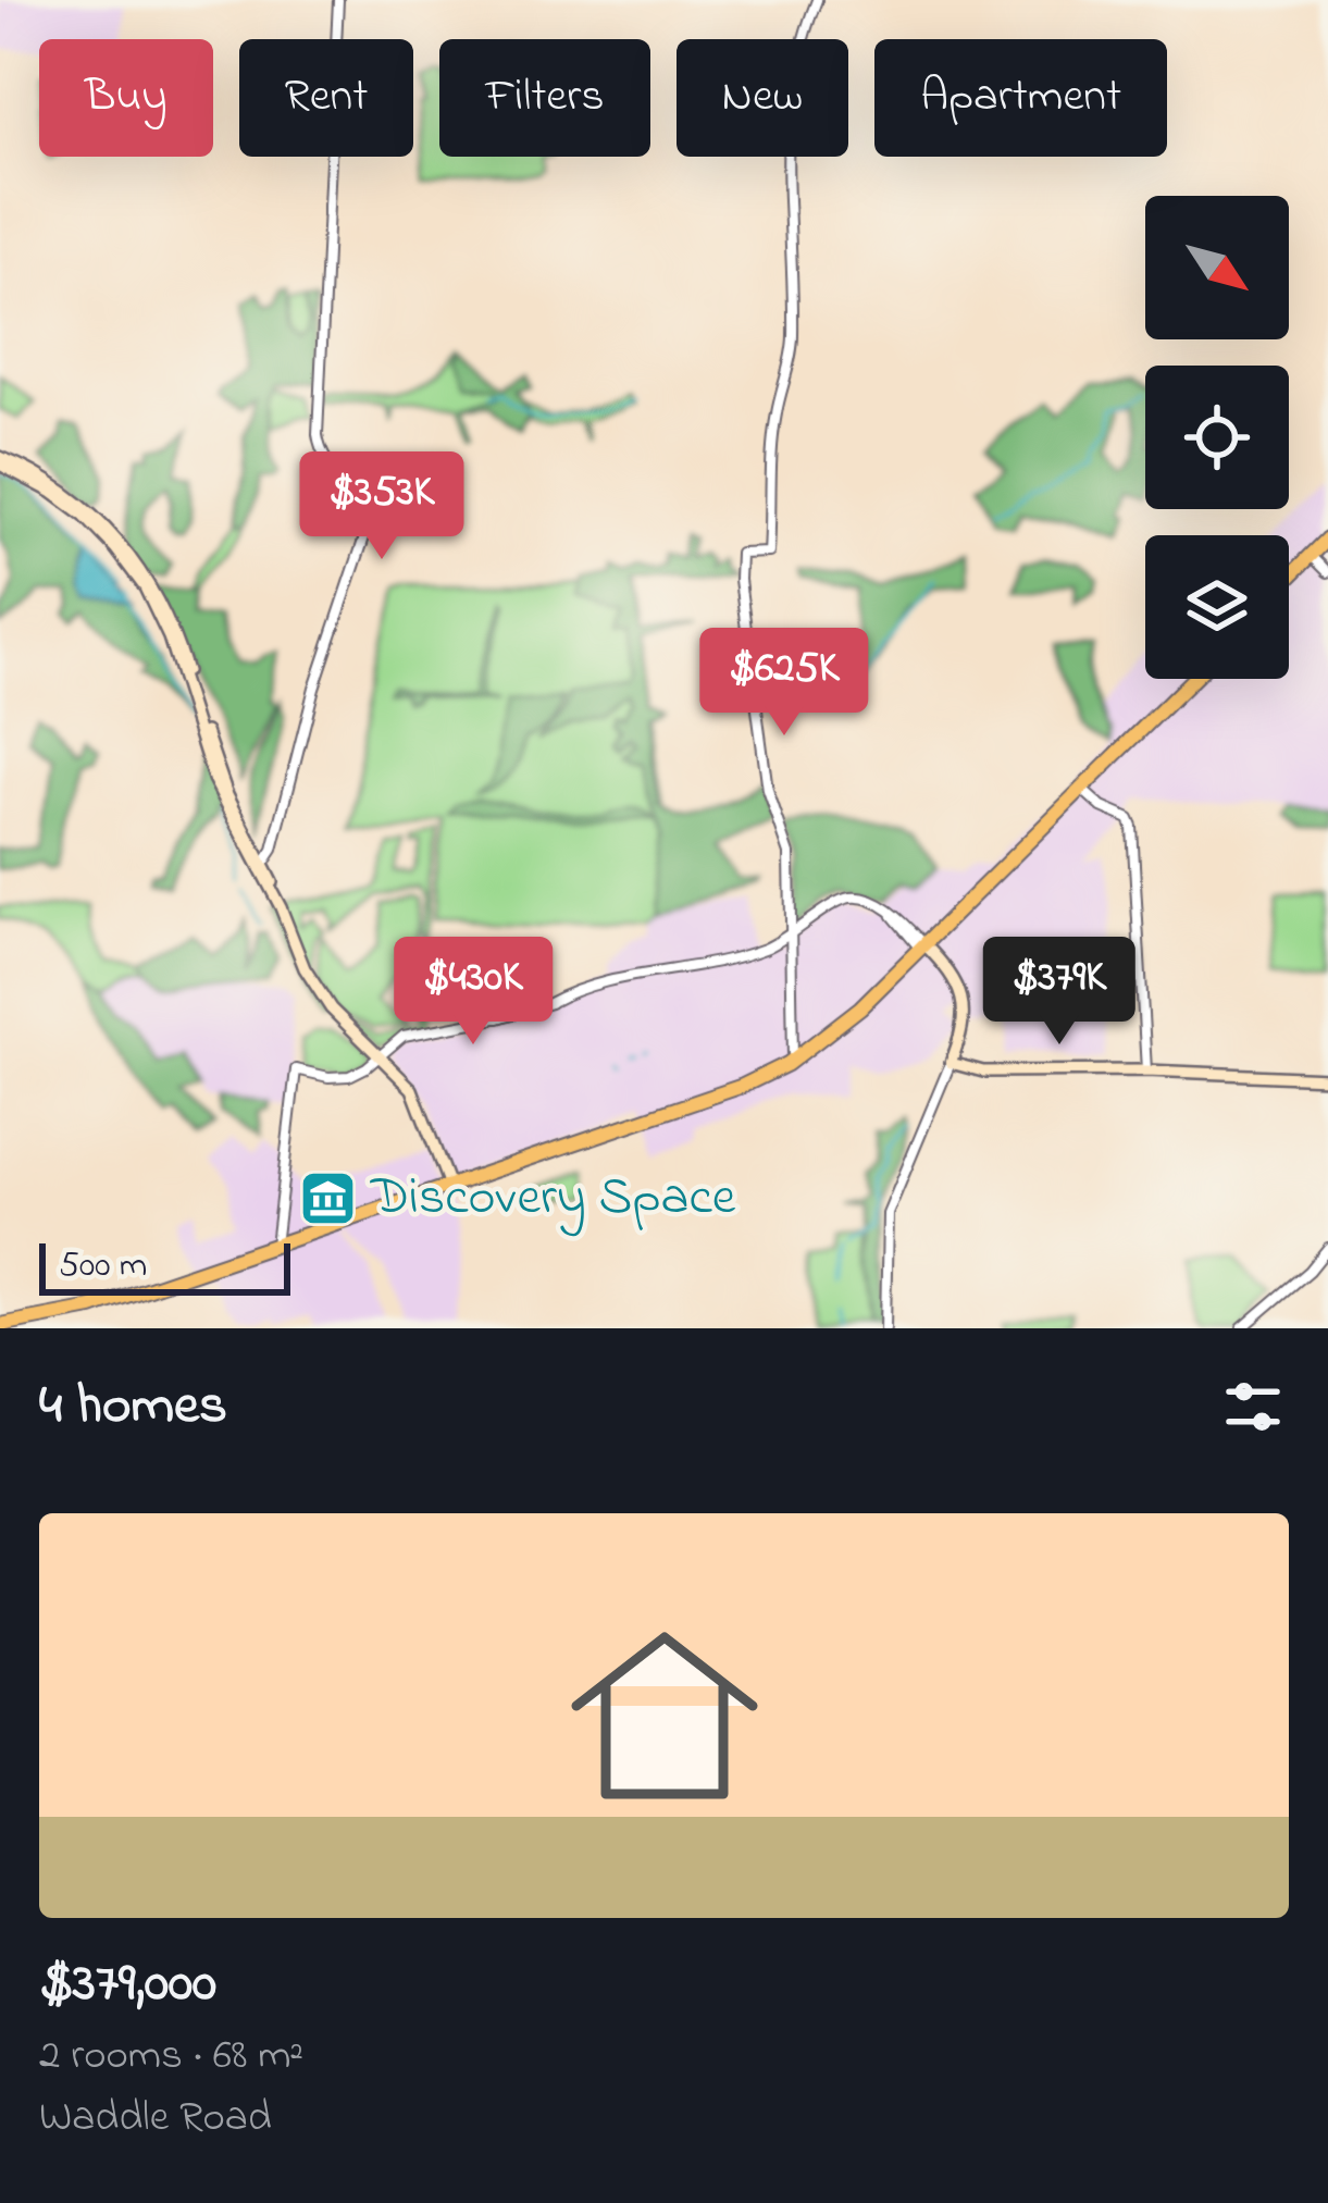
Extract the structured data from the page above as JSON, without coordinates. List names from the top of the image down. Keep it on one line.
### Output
{"places":{"museum":["Discovery Space"]},"scale_bar":"500 m","north":"bottom right","page":{"chip":["Buy","Rent","Filters","New","Apartment"],"price":["$353K","$625K","$430K","$379K"],"scale":"500 m","heading":"4 homes","list":[{"name":"$379,000","note":"2 rooms · 68 m² · Waddle Road"}]}}
